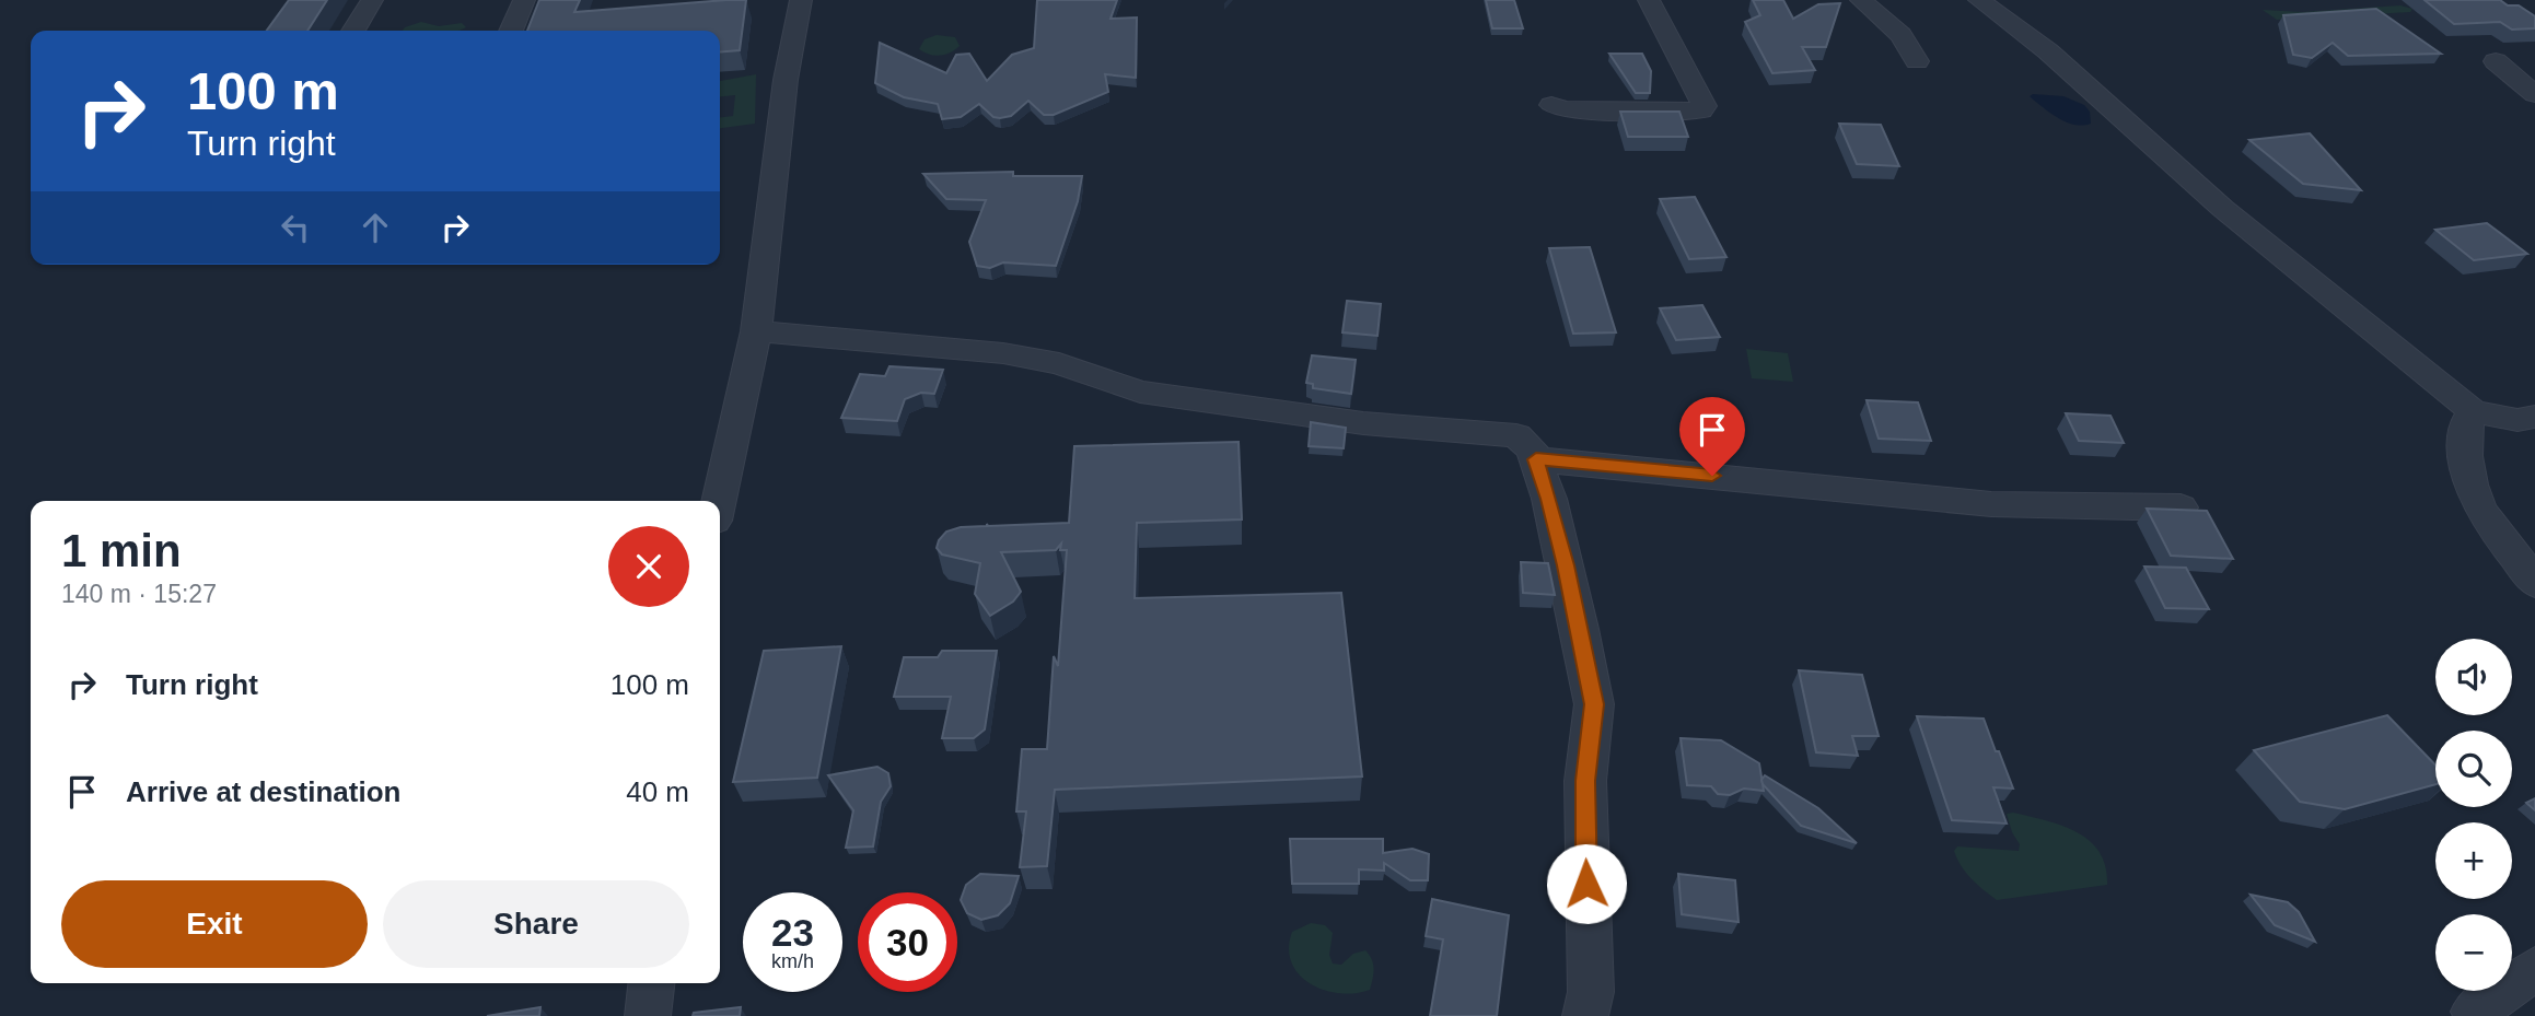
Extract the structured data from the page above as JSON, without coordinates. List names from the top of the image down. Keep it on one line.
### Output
{"page":{"turn":["100 m","Turn right"],"heading":["1 min","140 m · 15:27"],"list":[{"name":"Turn right","value":"100 m"},{"name":"Arrive at destination","value":"40 m"}],"map_buttons":["+","−"],"buttons":["Exit","Share"],"speed":"23 km/h","limit":"30"}}
